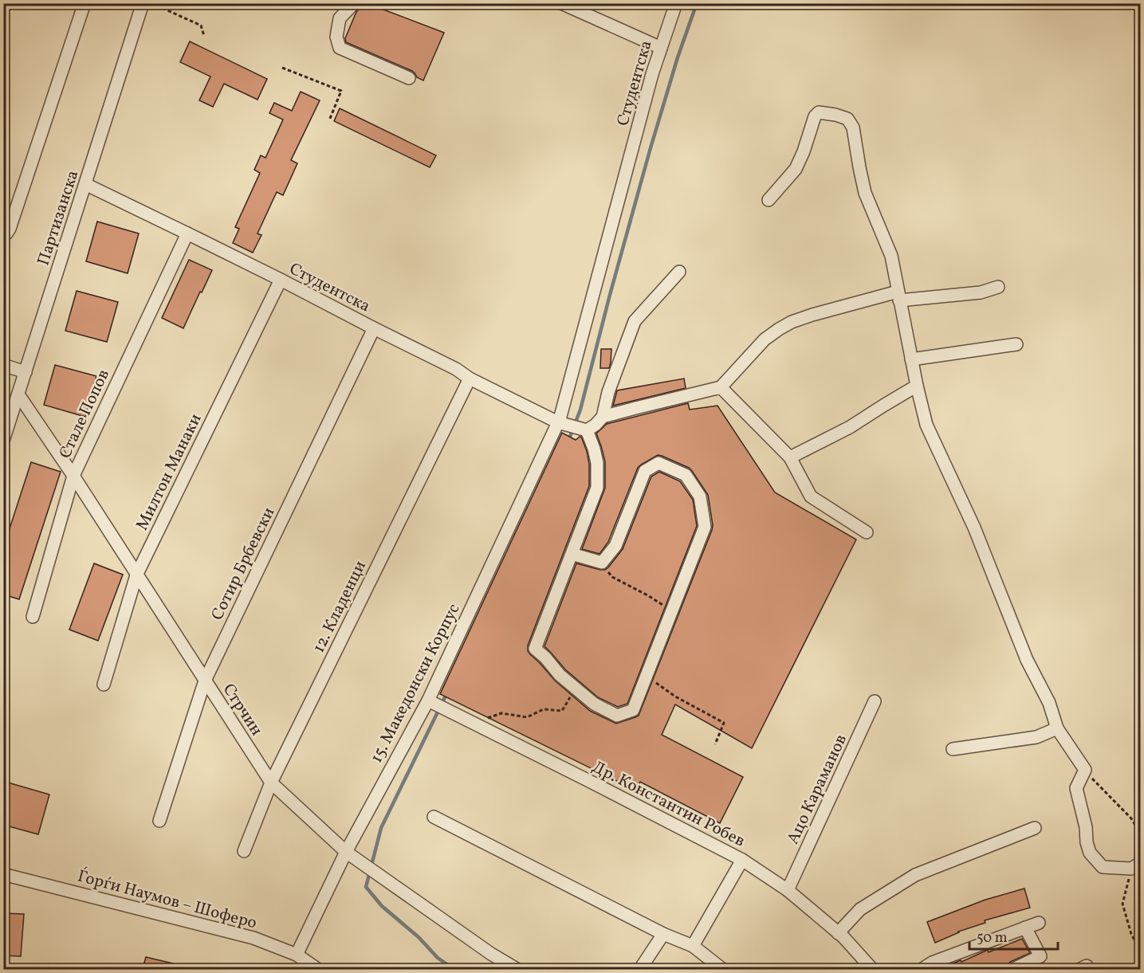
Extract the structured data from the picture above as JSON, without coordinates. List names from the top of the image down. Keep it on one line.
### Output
{"streets":{"street":["Студентска","Партизанска","Стале Попов","Милтон Манаки","Сотир Брбевски","12. Кладенци","15. Македонски Корпус","Стрчин","Ацо Караманов","Др. Константин Робев","Ѓорѓи Наумов – Шоферо"]},"crossings":[["Студентска","Партизанска"],["Студентска","Стале Попов"],["Студентска","Милтон Манаки"],["Студентска","Сотир Брбевски"],["Студентска","12. Кладенци"],["Студентска","15. Македонски Корпус"],["Партизанска","Стрчин"],["Стале Попов","Стрчин"],["Милтон Манаки","Стрчин"],["Сотир Брбевски","Стрчин"],["12. Кладенци","Стрчин"],["15. Македонски Корпус","Стрчин"],["15. Македонски Корпус","Др. Константин Робев"],["15. Македонски Корпус","Ѓорѓи Наумов – Шоферо"],["Ацо Караманов","Др. Константин Робев"]],"scale_bar":"50 m"}
